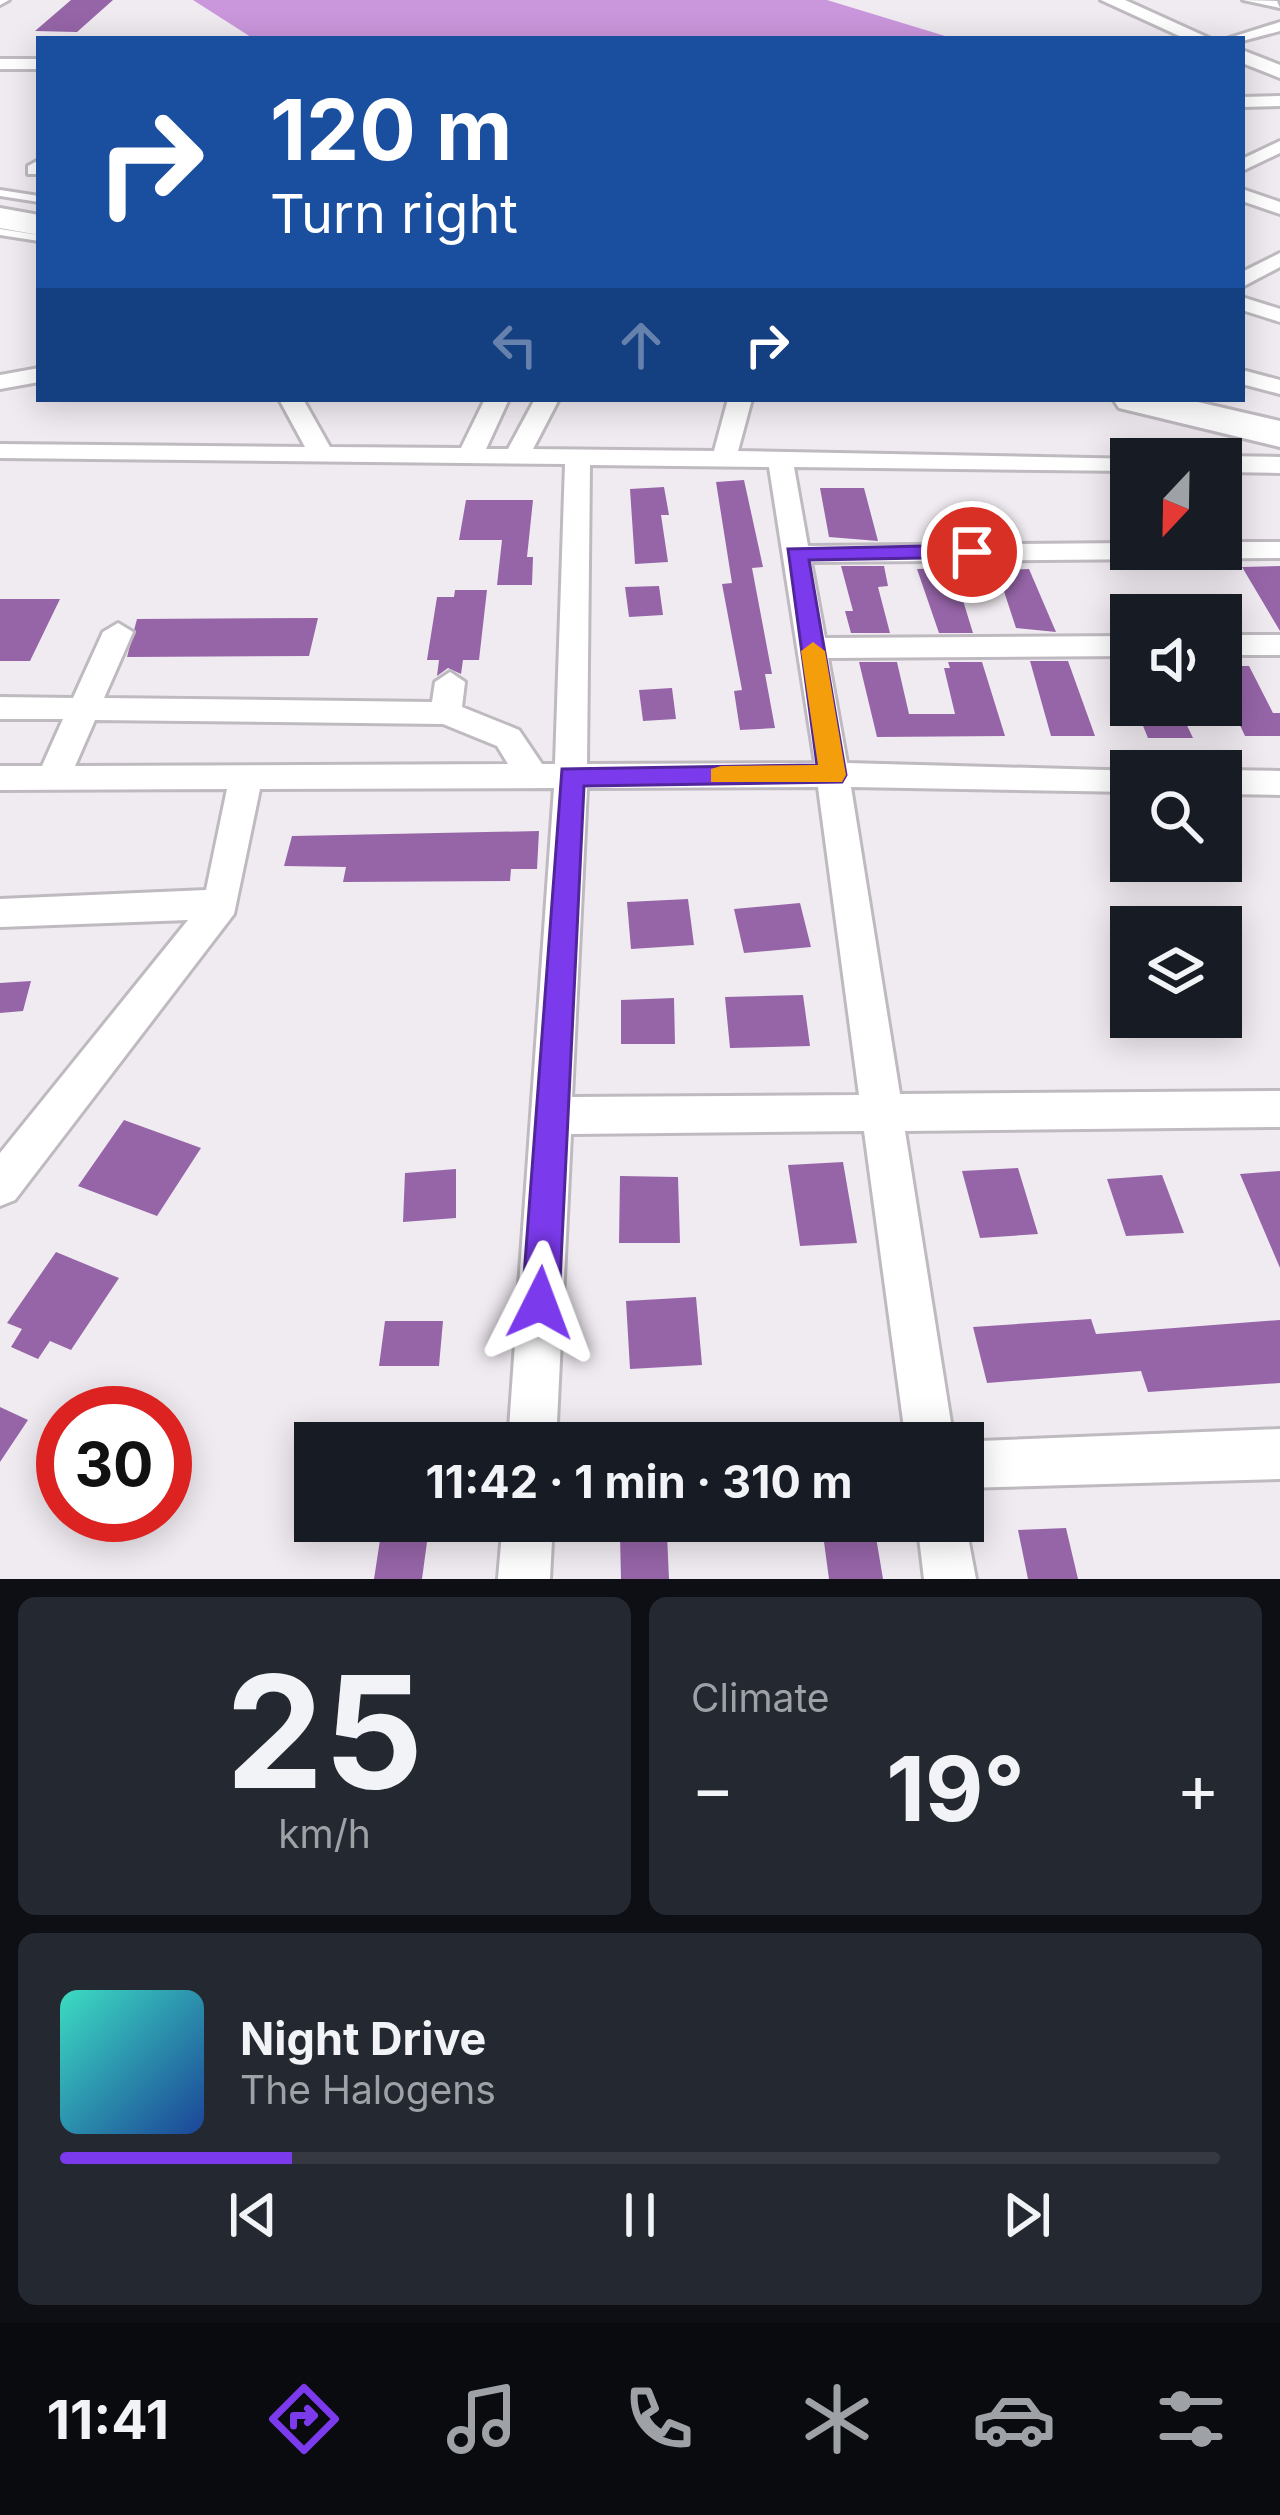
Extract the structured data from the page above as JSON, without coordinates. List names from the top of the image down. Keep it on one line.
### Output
{"north":"bottom","page":{"turn":["120 m","Turn right"],"limit":"30","trip":"11:42 · 1 min · 310 m","tile":[["25","km/h"],"Climate"],"heat":["−","19°","+"],"song":["Night Drive","The Halogens"],"tabs":"11:41"}}
